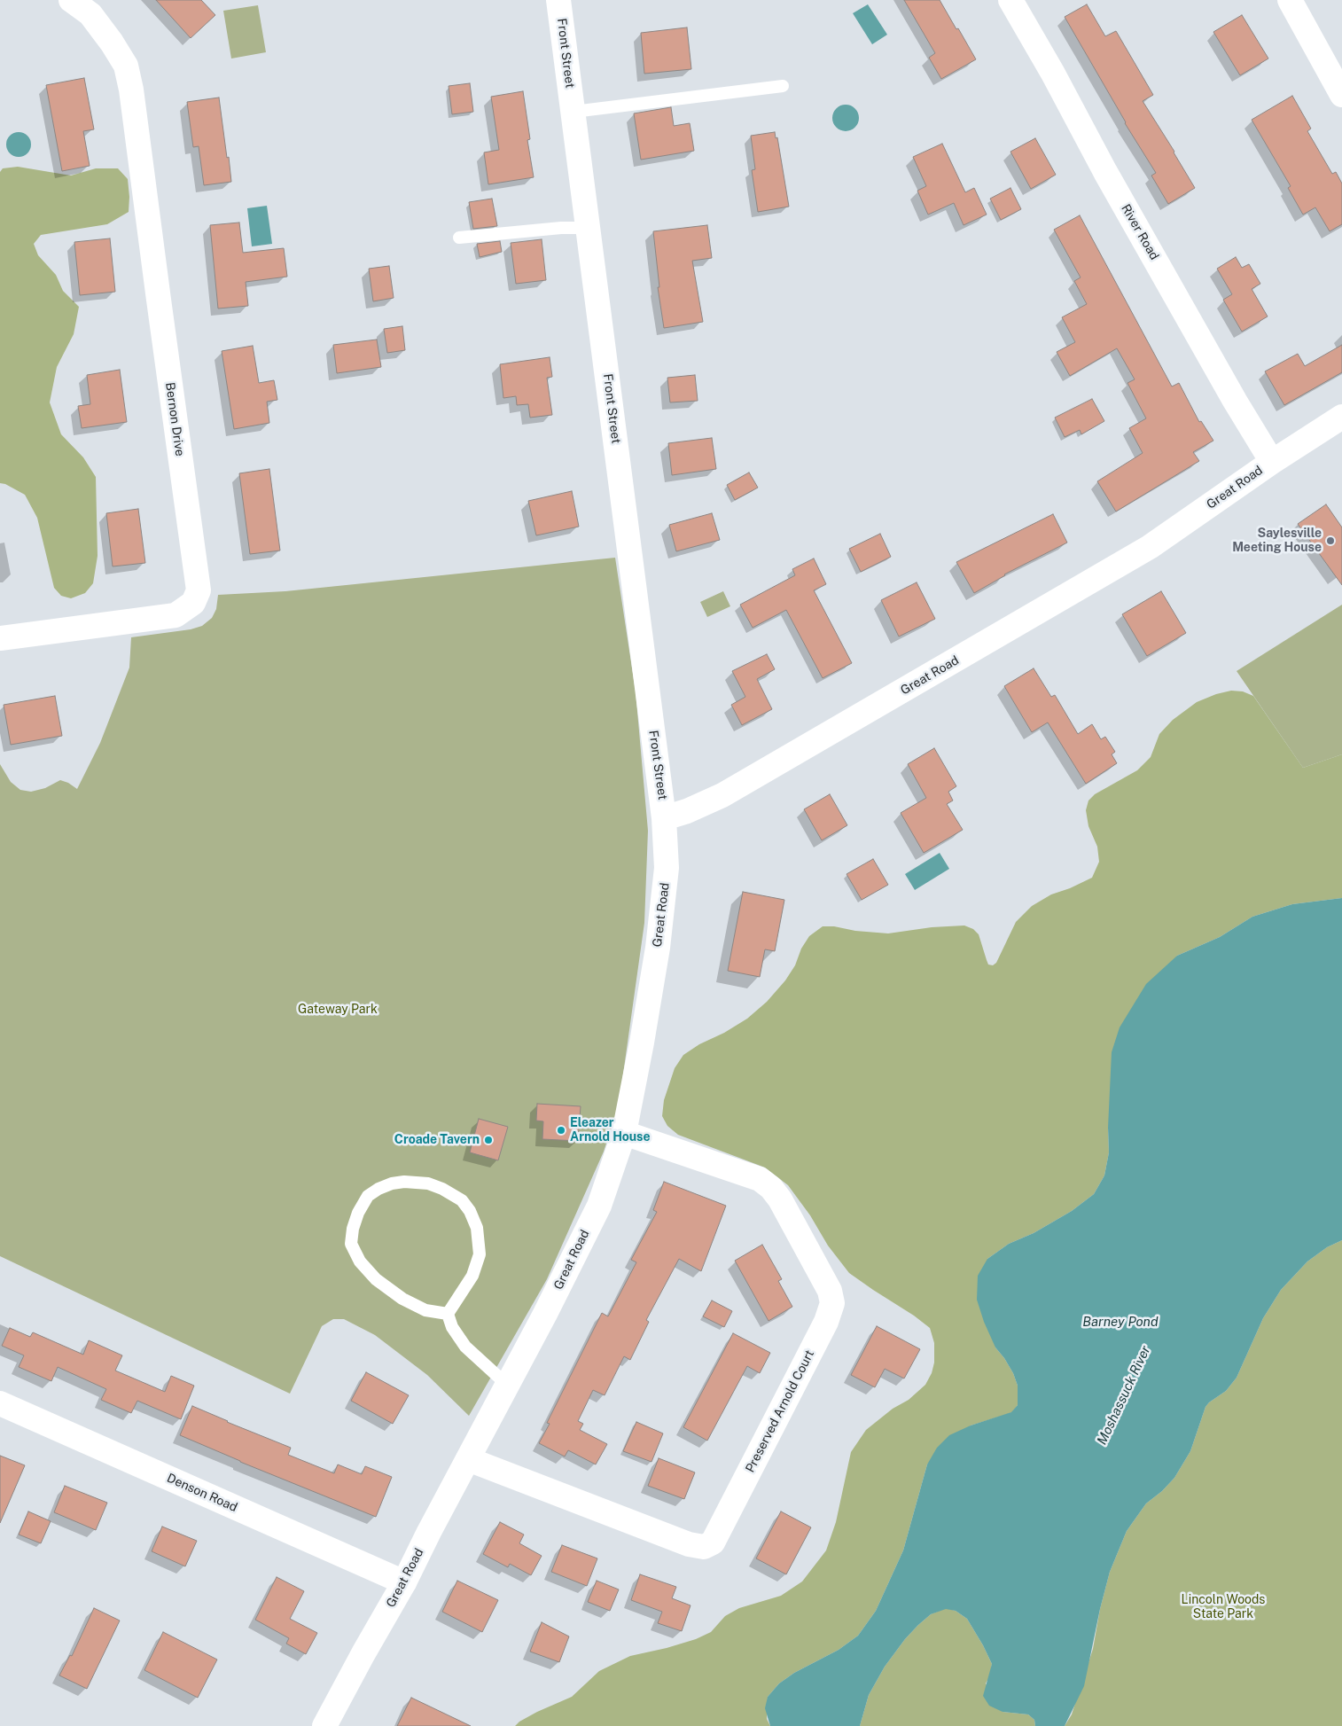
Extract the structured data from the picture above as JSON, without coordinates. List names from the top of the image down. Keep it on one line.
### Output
{"streets":{"street":["Front Street","River Road","Bernon Drive","Great Road","Preserved Arnold Court","Denson Road"]},"crossings":[["Front Street","Great Road"],["River Road","Great Road"],["Great Road","Preserved Arnold Court"],["Great Road","Denson Road"]],"water":["Barney Pond","Moshassuck River"],"parks":["Gateway Park","Lincoln Woods State Park"],"places":["Saylesville Meeting House","Eleazer Arnold House","Croade Tavern"]}
